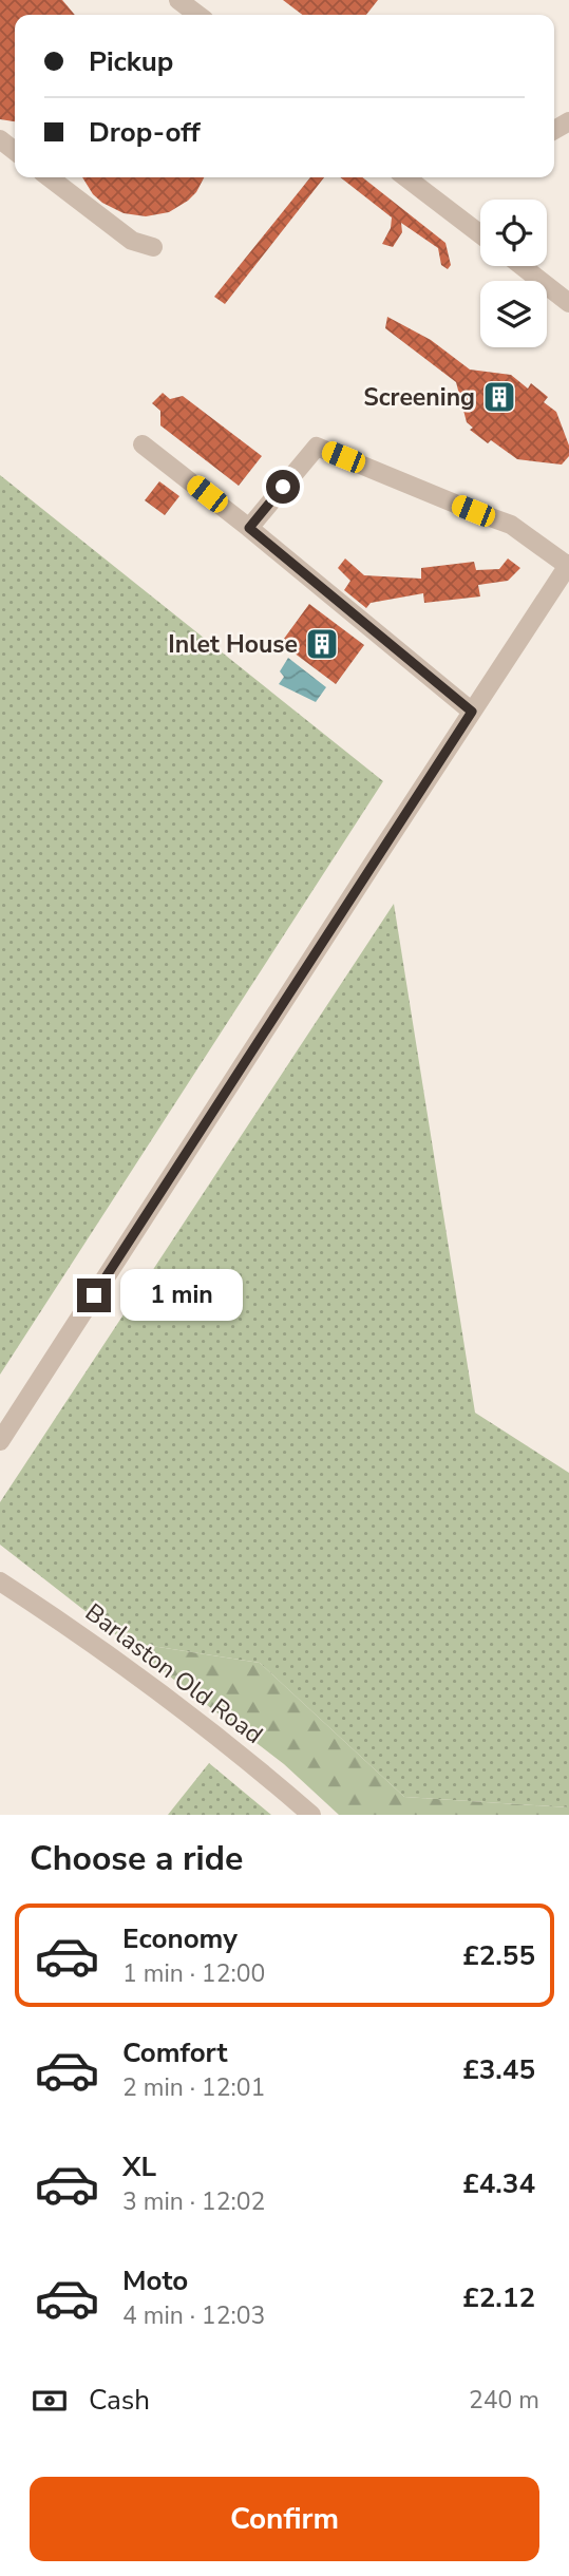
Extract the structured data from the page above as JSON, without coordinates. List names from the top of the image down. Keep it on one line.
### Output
{"streets":{"street":["Barlaston Old Road"]},"places":{"building":["Screening","Inlet House"]},"page":{"banner":["Pickup","Drop-off"],"bubble":"1 min","heading":"Choose a ride","list":[{"name":"Economy","note":"1 min · 12:00","value":"£2.55"},{"name":"Comfort","note":"2 min · 12:01","value":"£3.45"},{"name":"XL","note":"3 min · 12:02","value":"£4.34"},{"name":"Moto","note":"4 min · 12:03","value":"£2.12"}],"pay":["Cash","240 m"],"buttons":"Confirm"}}
